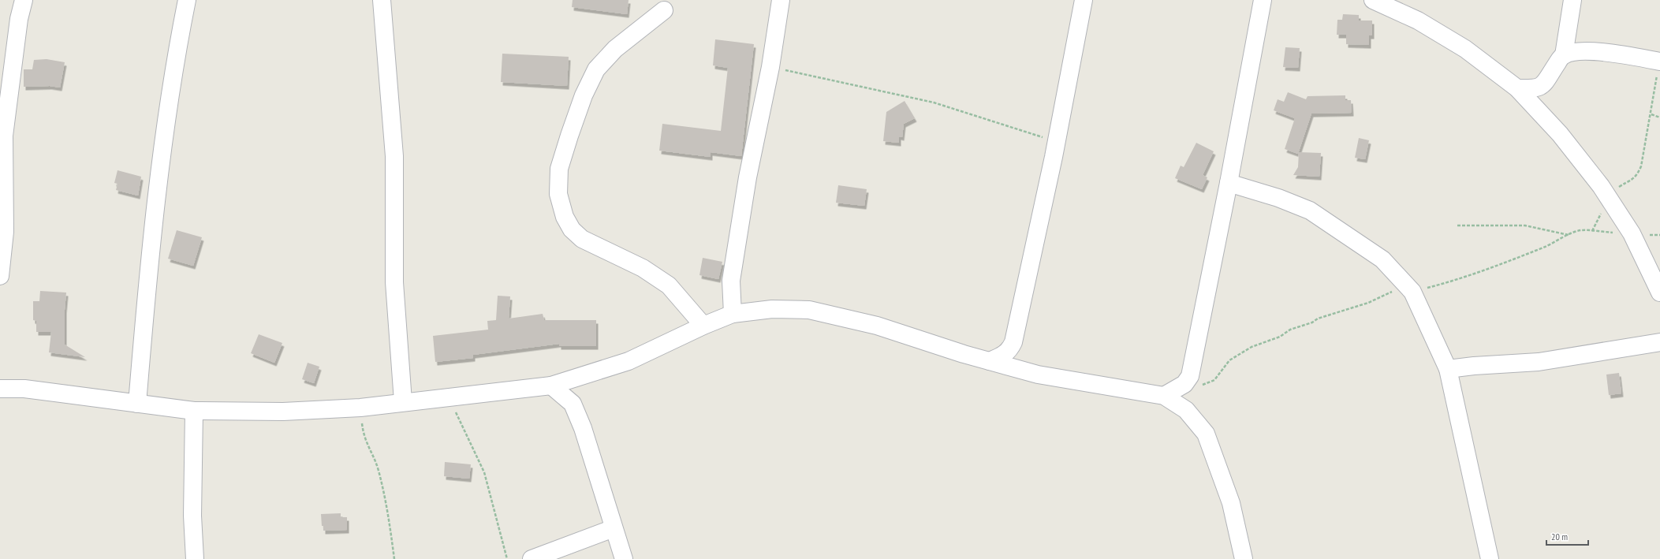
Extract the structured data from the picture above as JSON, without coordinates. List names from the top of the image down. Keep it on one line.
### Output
{"scale_bar":"20 m"}
